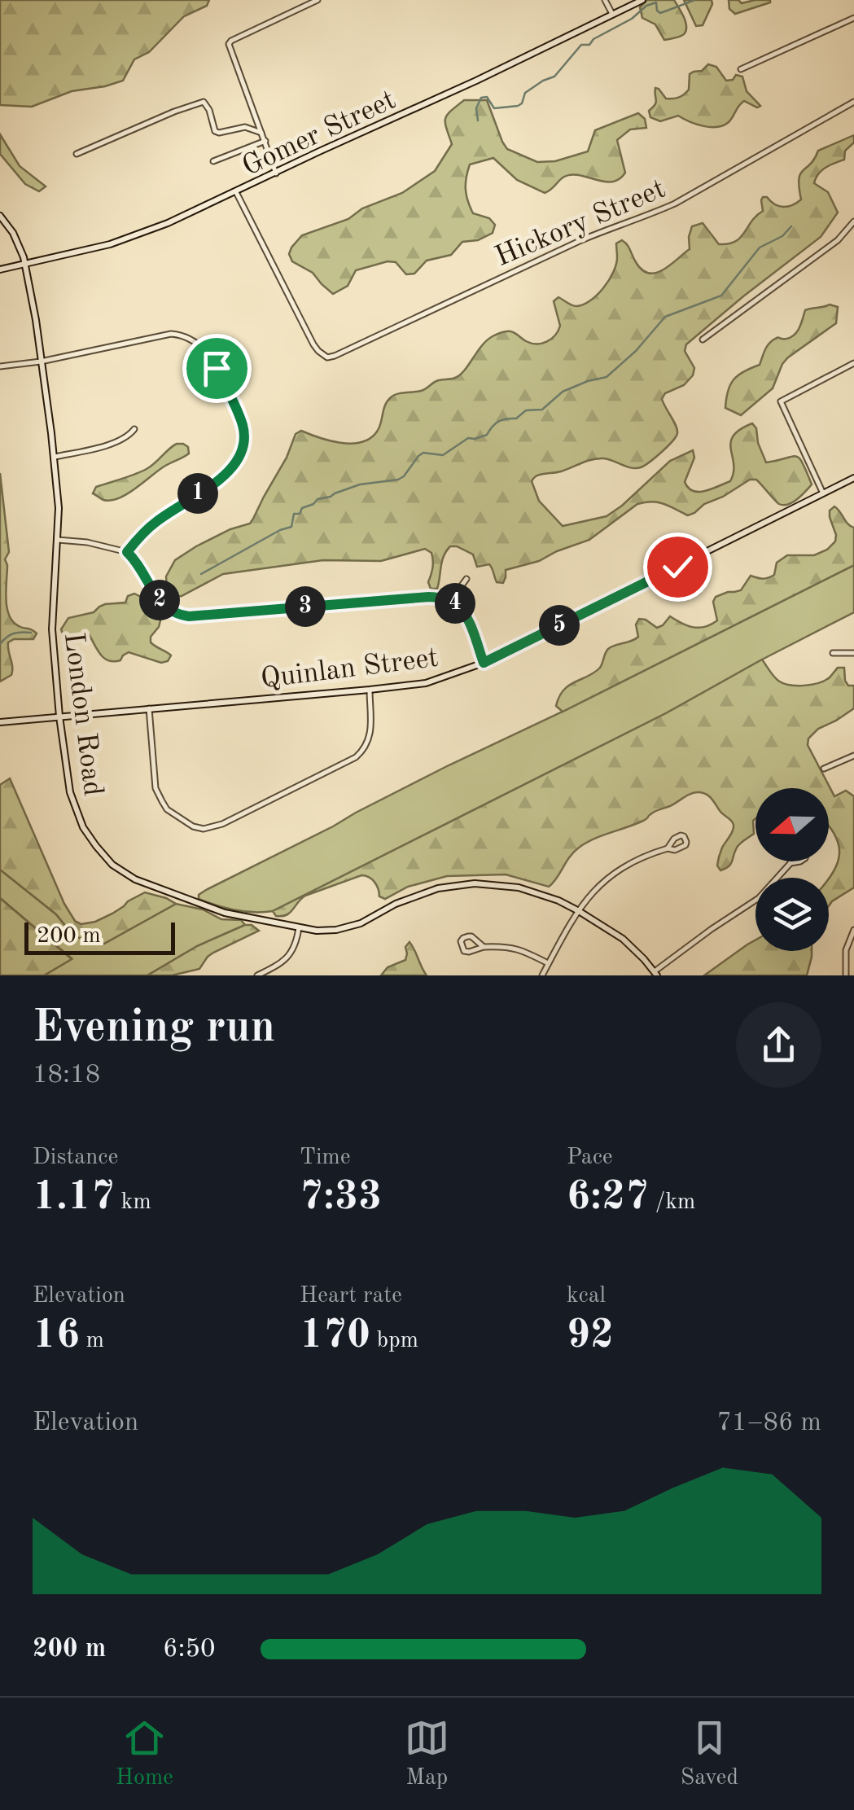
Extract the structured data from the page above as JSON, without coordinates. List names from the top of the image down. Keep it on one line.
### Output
{"streets":{"street":["Gomer Street","Hickory Street","Quinlan Street","London Road"]},"crossings":[["Gomer Street","Hickory Street"],["Gomer Street","London Road"],["Quinlan Street","London Road"]],"scale_bar":"200 m","north":"left","page":{"pins":["1","2","4","3","5"],"scale":"200 m","heading":["Evening run","18:18"],"stats":[["Distance","1.17 km"],["Time","7:33"],["Pace","6:27 /km"],["Elevation","16 m"],["Heart rate","170 bpm"],["kcal","92"]],"chart":["Elevation","71–86 m"],"list":[{"name":"200 m","note":"6:50"}],"tabs":["Home","Map","Saved"]}}
